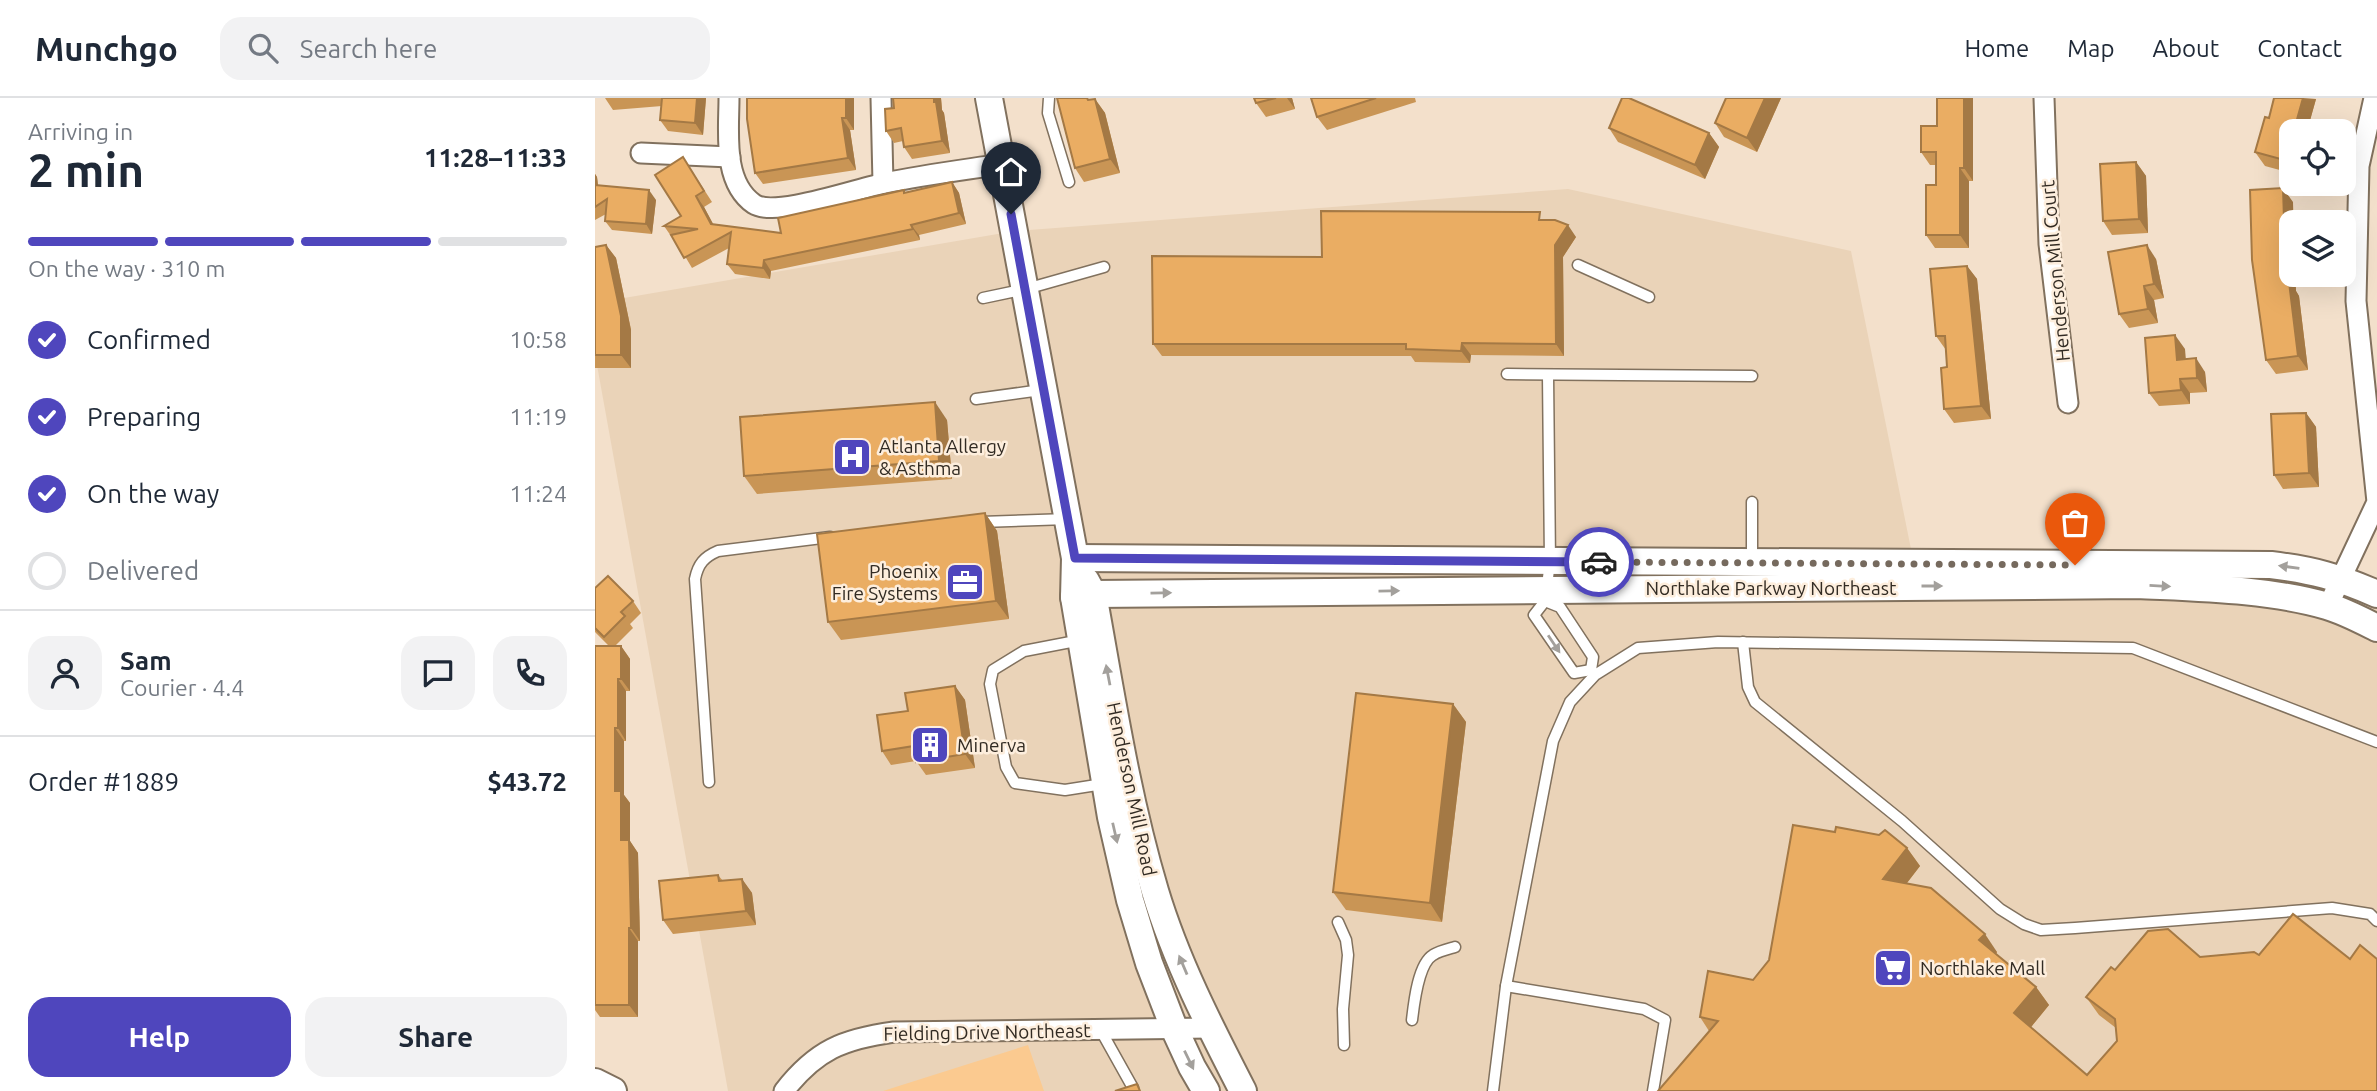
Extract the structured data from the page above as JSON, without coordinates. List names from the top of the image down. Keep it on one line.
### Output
{"streets":{"street":["Henderson Mill Court","Northlake Parkway Northeast","Henderson Mill Road","Fielding Drive Northeast"]},"crossings":[["Northlake Parkway Northeast","Henderson Mill Road"],["Henderson Mill Road","Fielding Drive Northeast"]],"places":{"hospital":["Atlanta Allergy & Asthma"],"office":["Phoenix Fire Systems"],"building":["Minerva"],"supermarket":["Northlake Mall"]},"page":{"header":"Munchgo","search":"Search here","nav":["Home","Map","About","Contact"],"heading":["2 min","Arriving in","11:28–11:33"],"panel":["Sam","Courier · 4.4","Order #1889","$43.72"],"bar":"On the way · 310 m","list":[["Confirmed","10:58"],["Preparing","11:19"],["On the way","11:24"],"Delivered"],"buttons":["Help","Share"]}}
